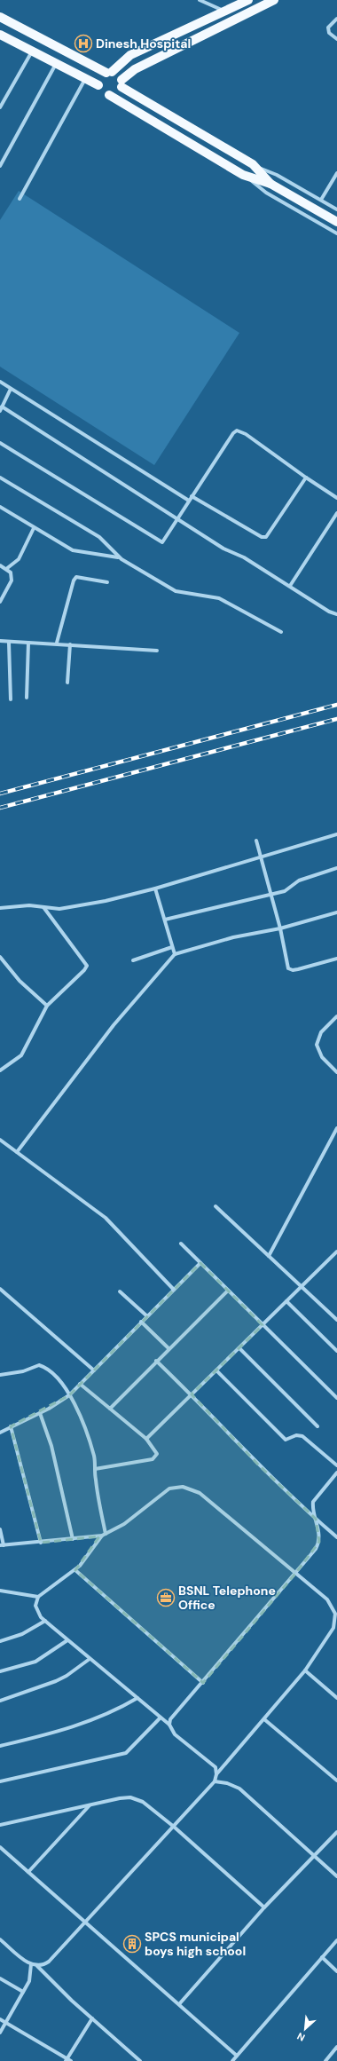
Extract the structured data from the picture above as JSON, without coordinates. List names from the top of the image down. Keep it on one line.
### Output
{"places":{"hospital":["Dinesh Hospital"],"office":["BSNL Telephone Office"],"building":["SPCS municipal boys high school"]},"north":"bottom left"}
